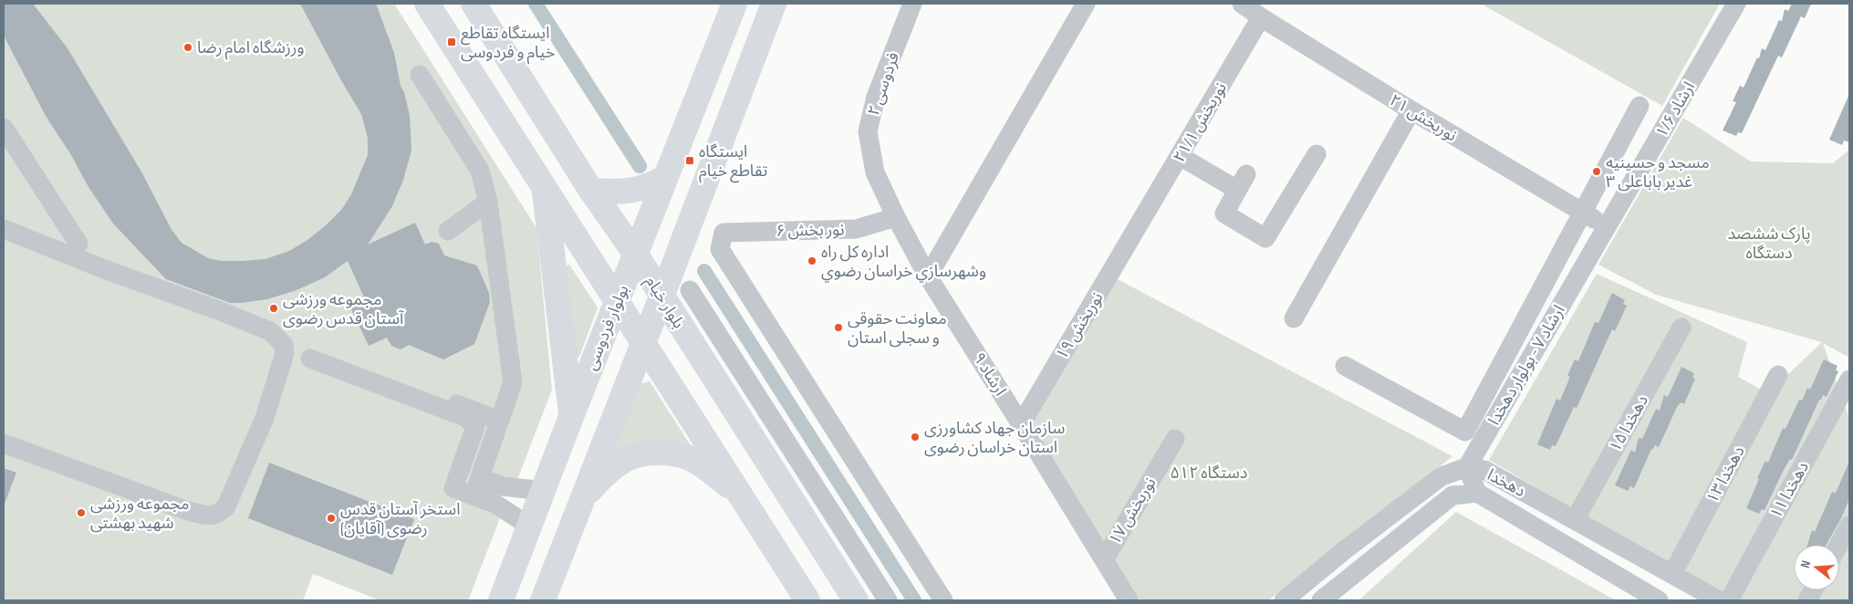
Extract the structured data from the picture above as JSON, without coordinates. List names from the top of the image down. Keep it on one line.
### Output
{"streets":{"main road":["بلوار خیام","بولوار فردوسی"],"street":["فردوسی ۲","ارشاد ۱/۶","نوربخش ۲۱","نوربخش ۲۱/۱","نور بخش ۶","نوربخش ۱۹","ارشاد ۷ - بولوار دهخدا","ارشاد ۹","دهخدا ۱۵","دهخدا ۱۳","دهخدا","دهخدا ۱۱","نوربخش ۱۷"]},"crossings":[["فردوسی ۲","نور بخش ۶"],["فردوسی ۲","ارشاد ۹"],["ارشاد ۱/۶","نوربخش ۲۱"],["ارشاد ۱/۶","ارشاد ۷ - بولوار دهخدا"],["نوربخش ۲۱","نوربخش ۲۱/۱"],["نوربخش ۲۱","ارشاد ۷ - بولوار دهخدا"],["نوربخش ۲۱/۱","نوربخش ۱۹"],["نور بخش ۶","ارشاد ۹"],["بلوار خیام","بولوار فردوسی"],["نوربخش ۱۹","ارشاد ۹"],["ارشاد ۷ - بولوار دهخدا","دهخدا"],["ارشاد ۹","نوربخش ۱۷"],["دهخدا ۱۵","دهخدا"],["دهخدا ۱۳","دهخدا"]],"parks":["پارک‌ ششصد دستگاه","۵۱۲ دستگاه"],"places":{"transit":["ایستگاه تقاطع خیام و فردوسی","ایستگاه تقاطع خیام"],"other":["ورزشگاه امام رضا","مسجد و حسینیه غدیر باباعلی ۳","اداره كل راه وشهرسازي خراسان رضوي","مجموعه ورزشی آستان قدس رضوی","معاونت حقوقی و سجلی استان","سازمان جهاد کشاورزی استان خراسان رضوی","مجموعه ورزشی شهید بهشتی","استخر آستان قدس رضوی (آقایان)"]},"north":"left"}
